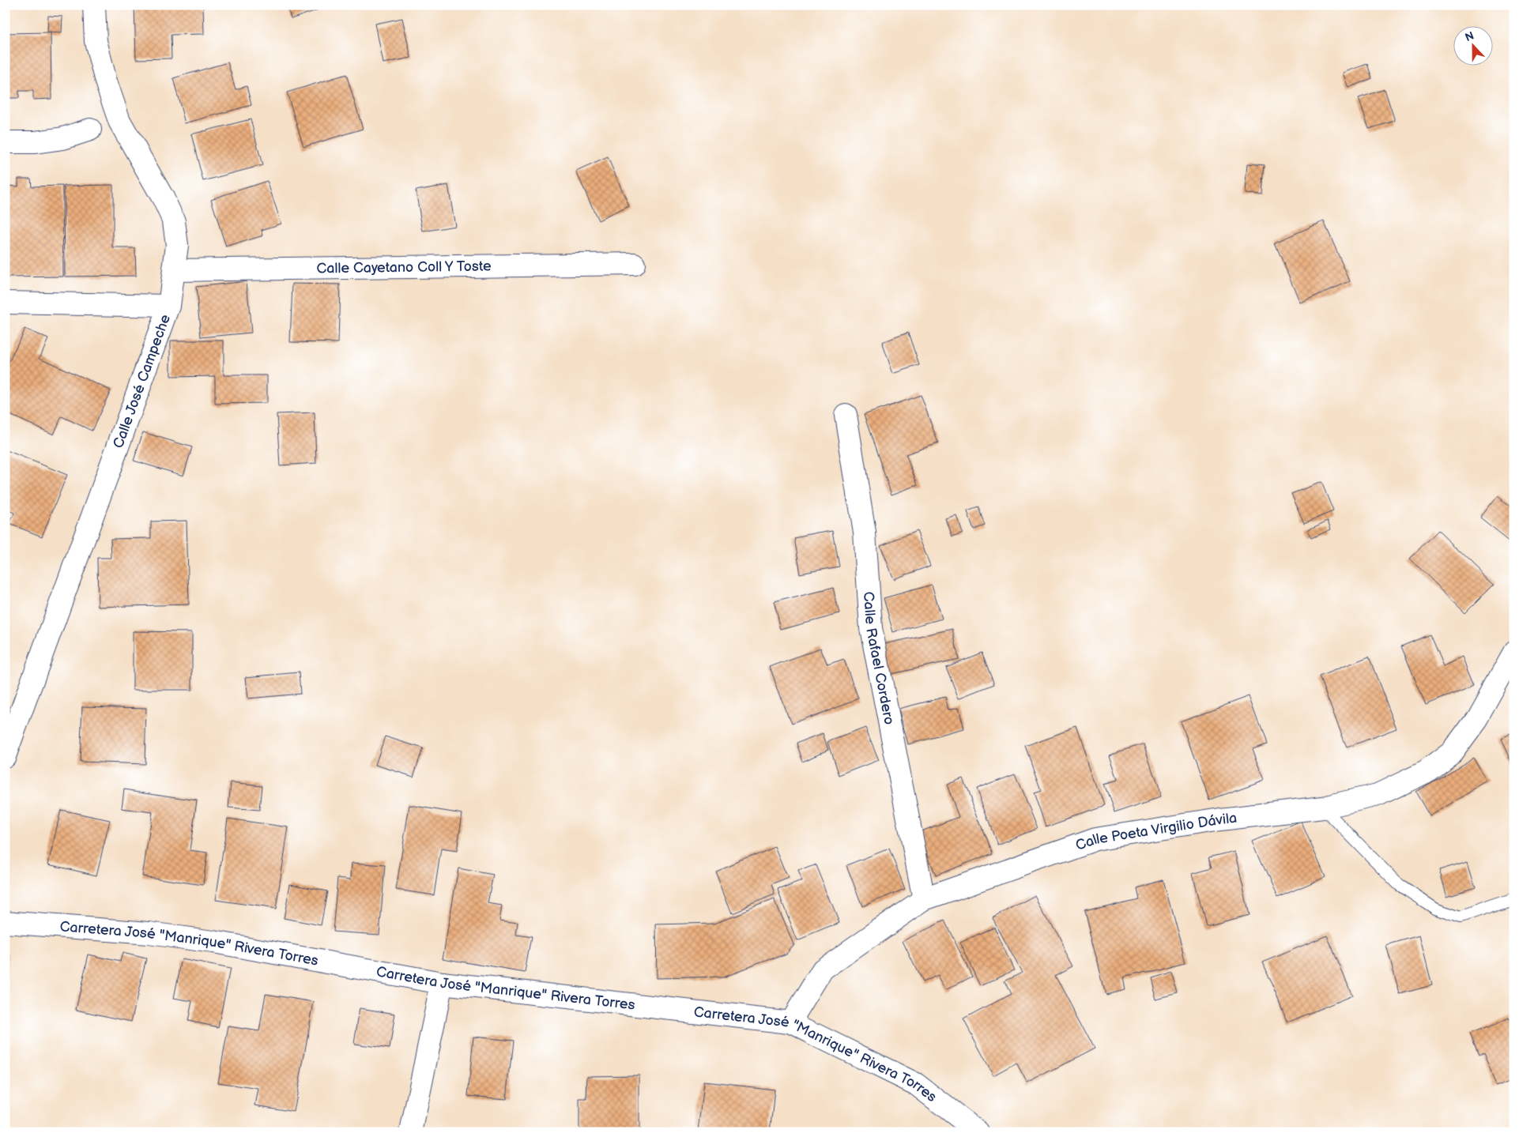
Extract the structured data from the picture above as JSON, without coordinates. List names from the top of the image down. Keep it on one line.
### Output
{"streets":{"street":["Calle Cayetano Coll Y Toste","Calle José Campeche","Calle Rafael Cordero","Calle Poeta Virgilio Dávila","Carretera José \"Manrique\" Rivera Torres"]},"crossings":[["Calle Cayetano Coll Y Toste","Calle José Campeche"],["Calle Rafael Cordero","Calle Poeta Virgilio Dávila"],["Calle Poeta Virgilio Dávila","Carretera José \"Manrique\" Rivera Torres"]],"north":"top"}
